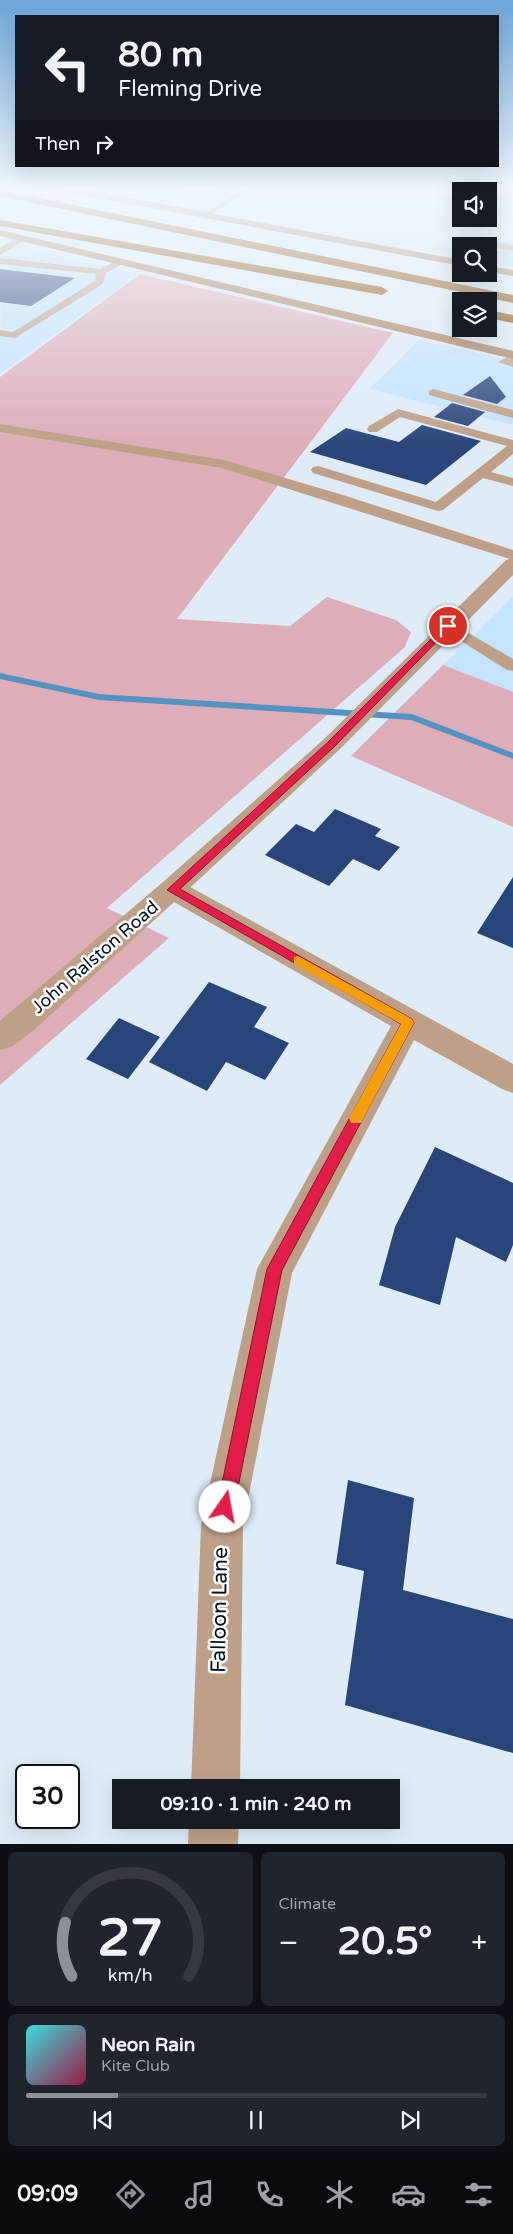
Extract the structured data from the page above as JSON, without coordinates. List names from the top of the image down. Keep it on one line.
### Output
{"streets":{"street":["John Ralston Road","Falloon Lane"]},"page":{"turn":["80 m","Fleming Drive"],"then":"Then","limit":"30","trip":"09:10 · 1 min · 240 m","tile":"Climate","heat":["−","20.5°","+"],"song":["Neon Rain","Kite Club"],"tabs":"09:09","gauge":["27","km/h"]}}
